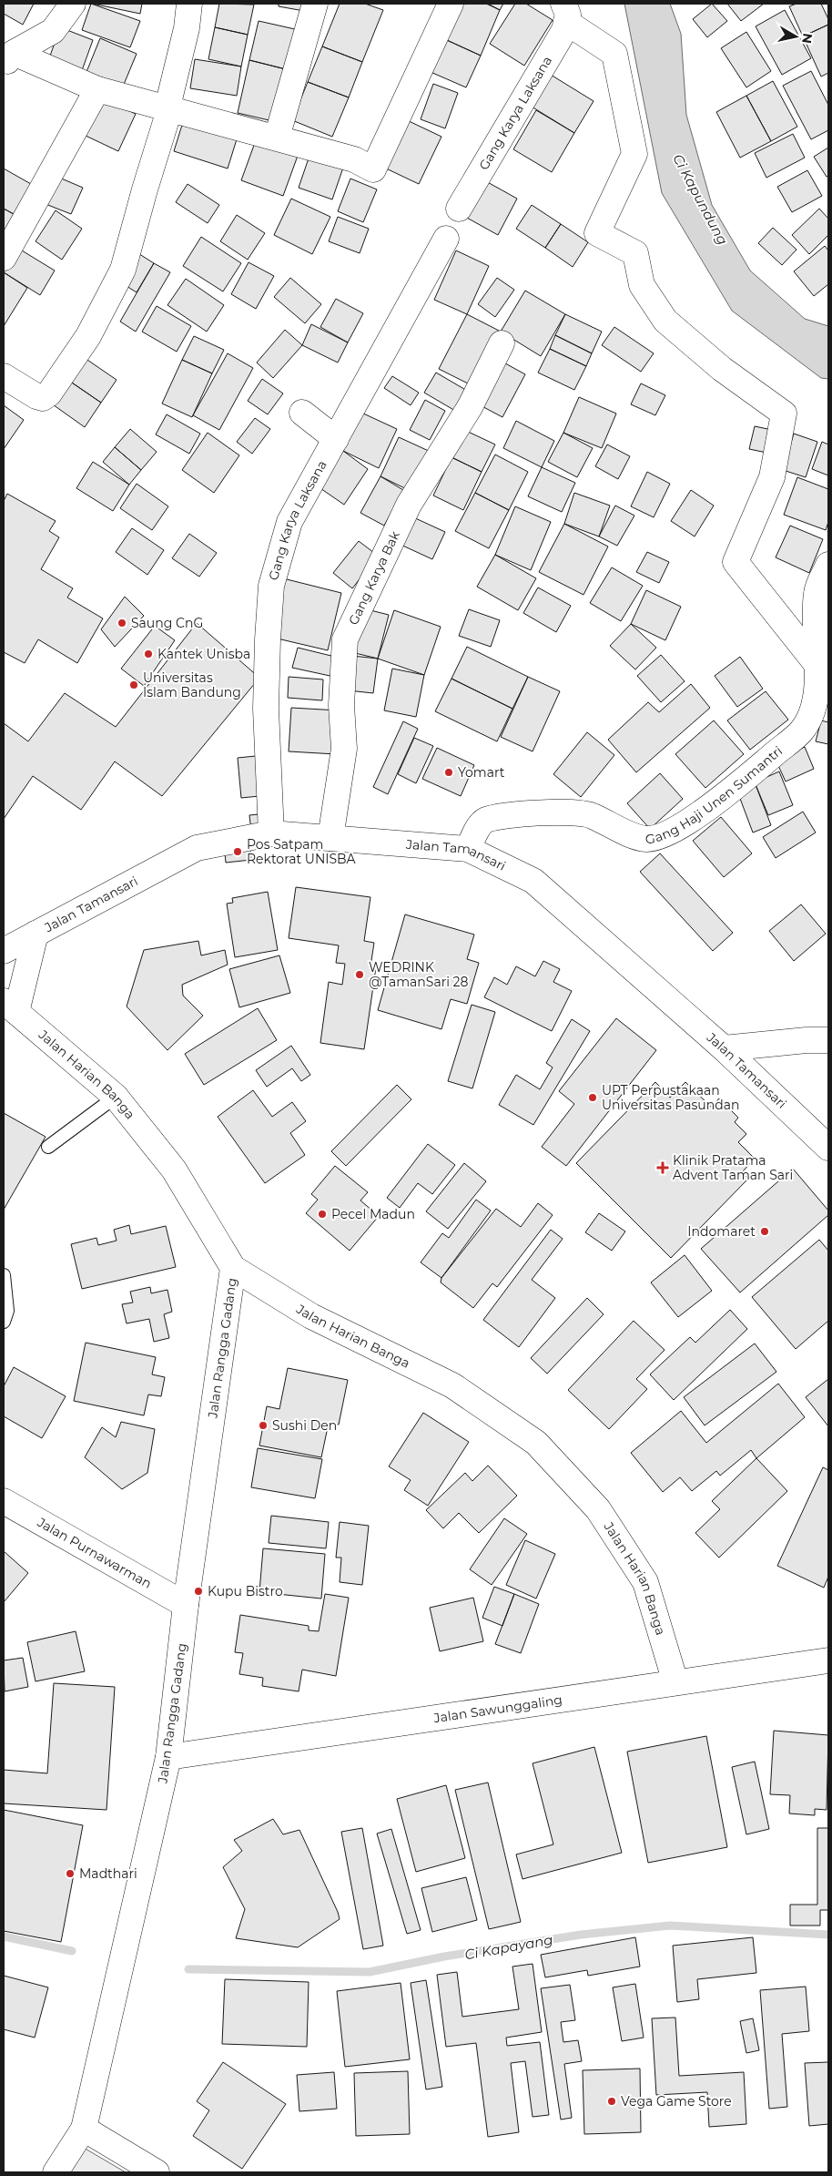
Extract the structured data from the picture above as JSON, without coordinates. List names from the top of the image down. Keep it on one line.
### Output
{"streets":{"street":["Gang Karya Laksana","Gang Karya Bak","Gang Haji Unen Sumantri","Jalan Tamansari","Jalan Harian Banga","Jalan Rangga Gadang","Jalan Purnawarman","Jalan Sawunggaling"]},"crossings":[["Gang Karya Laksana","Jalan Tamansari"],["Gang Karya Bak","Jalan Tamansari"],["Gang Haji Unen Sumantri","Jalan Tamansari"],["Jalan Harian Banga","Jalan Rangga Gadang"],["Jalan Harian Banga","Jalan Sawunggaling"],["Jalan Rangga Gadang","Jalan Purnawarman"],["Jalan Rangga Gadang","Jalan Sawunggaling"]],"water":["Ci Kapundung","Ci Kapayang"],"places":{"other":["Saung CnG","Kantek Unisba","Universitas Islam Bandung","Yomart","Pos Satpam Rektorat UNISBA","WEDRINK @TamanSari 28","UPT Perpustakaan Universitas Pasundan","Pecel Madun","Indomaret","Sushi Den","Kupu Bistro","Madthari","Vega Game Store"],"health":["Klinik Pratama Advent Taman Sari"]},"north":"right"}
